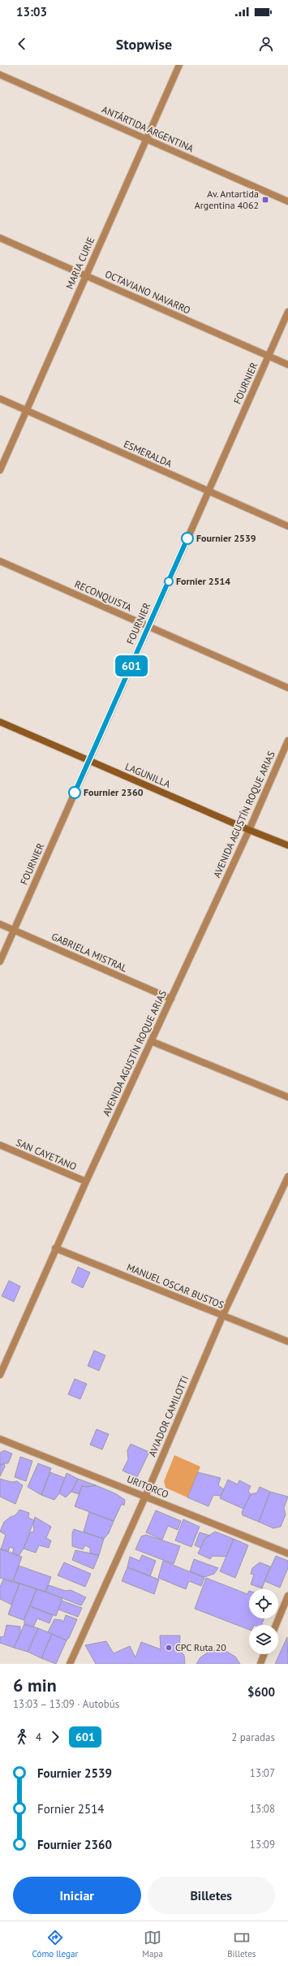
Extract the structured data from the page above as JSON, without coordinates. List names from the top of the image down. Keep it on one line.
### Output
{"streets":{"main road":["LAGUNILLA"],"street":["ANTÁRTIDA ARGENTINA","MARIA CURIE","OCTAVIANO NAVARRO","FOURNIER","ESMERALDA","RECONQUISTA","AVENIDA AGUSTÍN ROQUE ARIAS","GABRIELA MISTRAL","SAN CAYETANO","MANUEL OSCAR BUSTOS","AVIADOR CAMILOTTI","URITORCO"]},"crossings":[["ANTÁRTIDA ARGENTINA","MARIA CURIE"],["MARIA CURIE","OCTAVIANO NAVARRO"],["MARIA CURIE","ESMERALDA"],["OCTAVIANO NAVARRO","FOURNIER"],["FOURNIER","ESMERALDA"],["FOURNIER","RECONQUISTA"],["FOURNIER","LAGUNILLA"],["FOURNIER","GABRIELA MISTRAL"],["LAGUNILLA","AVENIDA AGUSTÍN ROQUE ARIAS"],["AVENIDA AGUSTÍN ROQUE ARIAS","GABRIELA MISTRAL"],["AVENIDA AGUSTÍN ROQUE ARIAS","SAN CAYETANO"],["AVENIDA AGUSTÍN ROQUE ARIAS","MANUEL OSCAR BUSTOS"],["MANUEL OSCAR BUSTOS","AVIADOR CAMILOTTI"],["AVIADOR CAMILOTTI","URITORCO"]],"places":{"transit":["Av. Antartida Argentina 4062"],"other":["Fournier 2539","Fornier 2514","Fournier 2360","CPC Ruta 20"]},"lines":["bus line 601"],"page":{"status":"13:03","header":"Stopwise","on_map":"601","heading":["6 min","13:03 – 13:09 · Autobús","$600"],"legs":["4","601","2 paradas"],"list":[{"name":"Fournier 2539","value":"13:07"},{"name":"Fornier 2514","value":"13:08"},{"name":"Fournier 2360","value":"13:09"}],"buttons":["Iniciar","Billetes"],"tabs":["Cómo llegar","Mapa","Billetes"]}}
